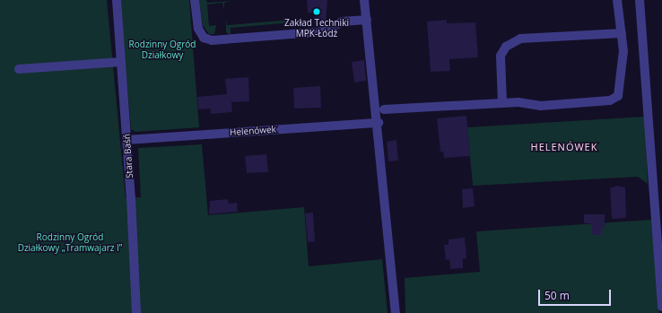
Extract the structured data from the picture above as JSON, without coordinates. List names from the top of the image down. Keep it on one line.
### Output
{"streets":{"street":["Helenówek","Stara Baśń"]},"crossings":[["Helenówek","Stara Baśń"]],"districts":["HELENÓWEK"],"parks":["Rodzinny Ogród Działkowy","Rodzinny Ogród Działkowy „Tramwajarz I”"],"places":["Zakład Techniki MPK-Łódź"],"scale_bar":"50 m"}
